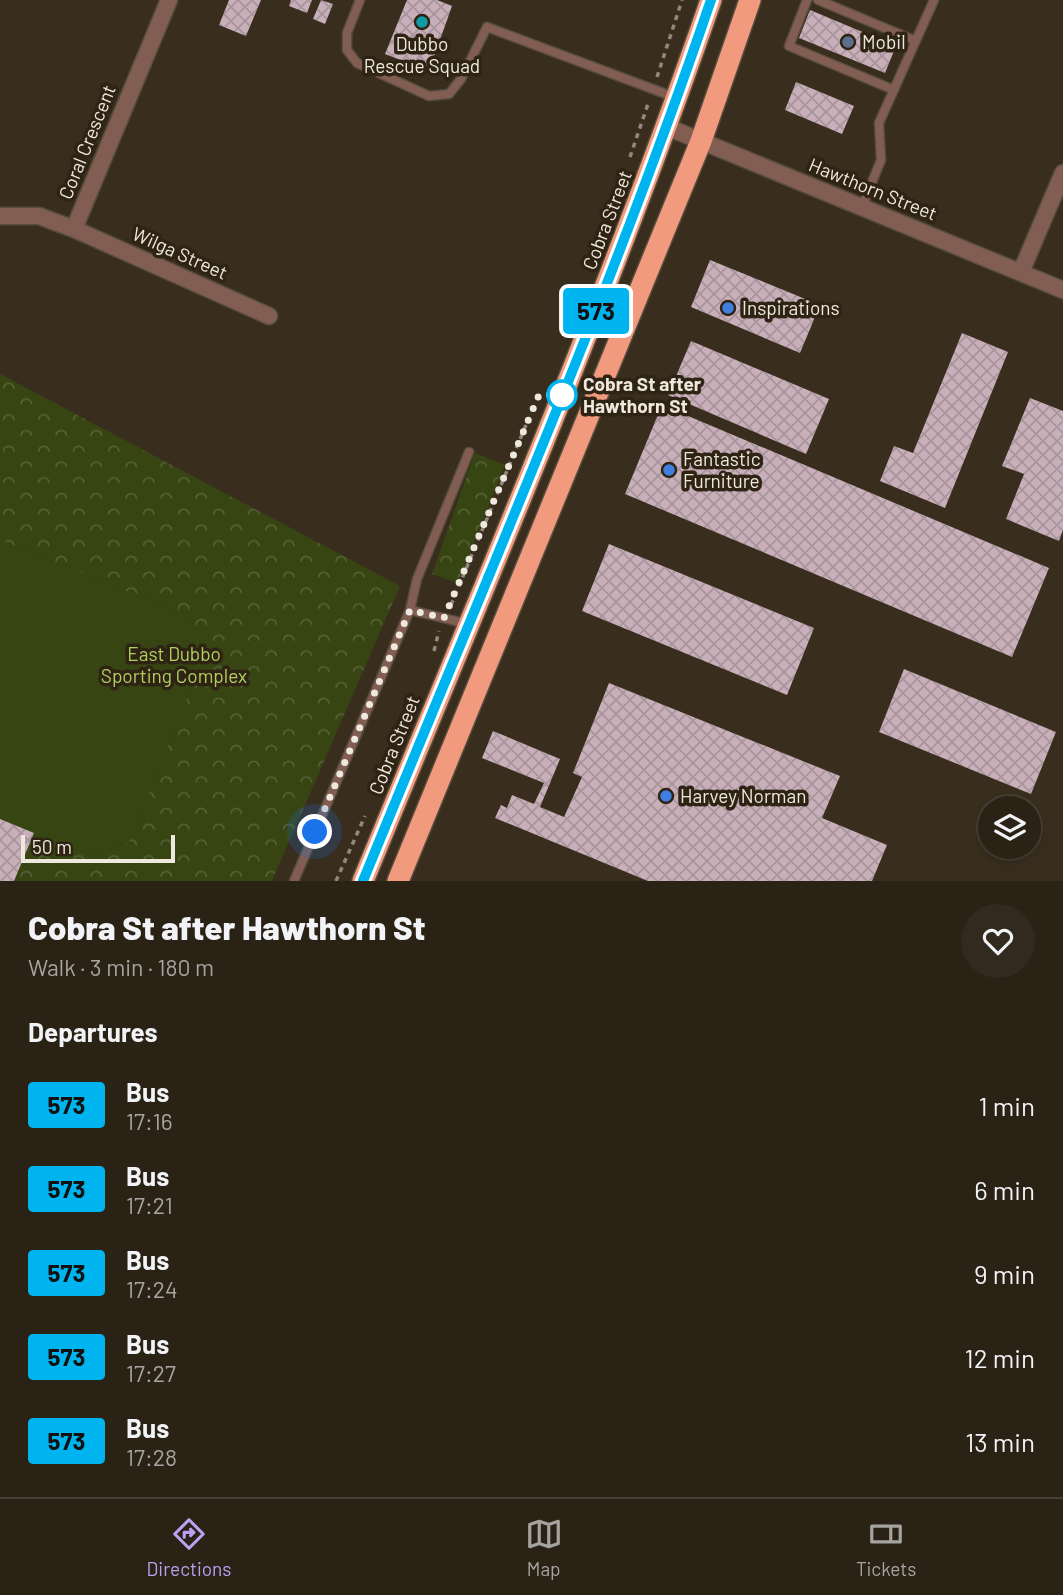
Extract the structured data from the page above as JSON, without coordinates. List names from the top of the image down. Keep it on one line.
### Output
{"streets":{"highway":["Cobra Street"],"street":["Coral Crescent","Hawthorn Street","Wilga Street"]},"crossings":[["Coral Crescent","Wilga Street"],["Hawthorn Street","Cobra Street"]],"parks":["East Dubbo Sporting Complex"],"places":["Dubbo Rescue Squad","Mobil","Inspirations","Cobra St after Hawthorn St","Fantastic Furniture","Harvey Norman"],"lines":["bus line 573"],"scale_bar":"50 m","page":{"on_map":"573","scale":"50 m","heading":[["Cobra St after Hawthorn St","Walk · 3 min · 180 m"],"Departures"],"list":[{"mark":"573","name":"Bus","note":"17:16","value":"1 min"},{"mark":"573","name":"Bus","note":"17:21","value":"6 min"},{"mark":"573","name":"Bus","note":"17:24","value":"9 min"},{"mark":"573","name":"Bus","note":"17:27","value":"12 min"},{"mark":"573","name":"Bus","note":"17:28","value":"13 min"}],"tabs":["Directions","Map","Tickets"]}}
